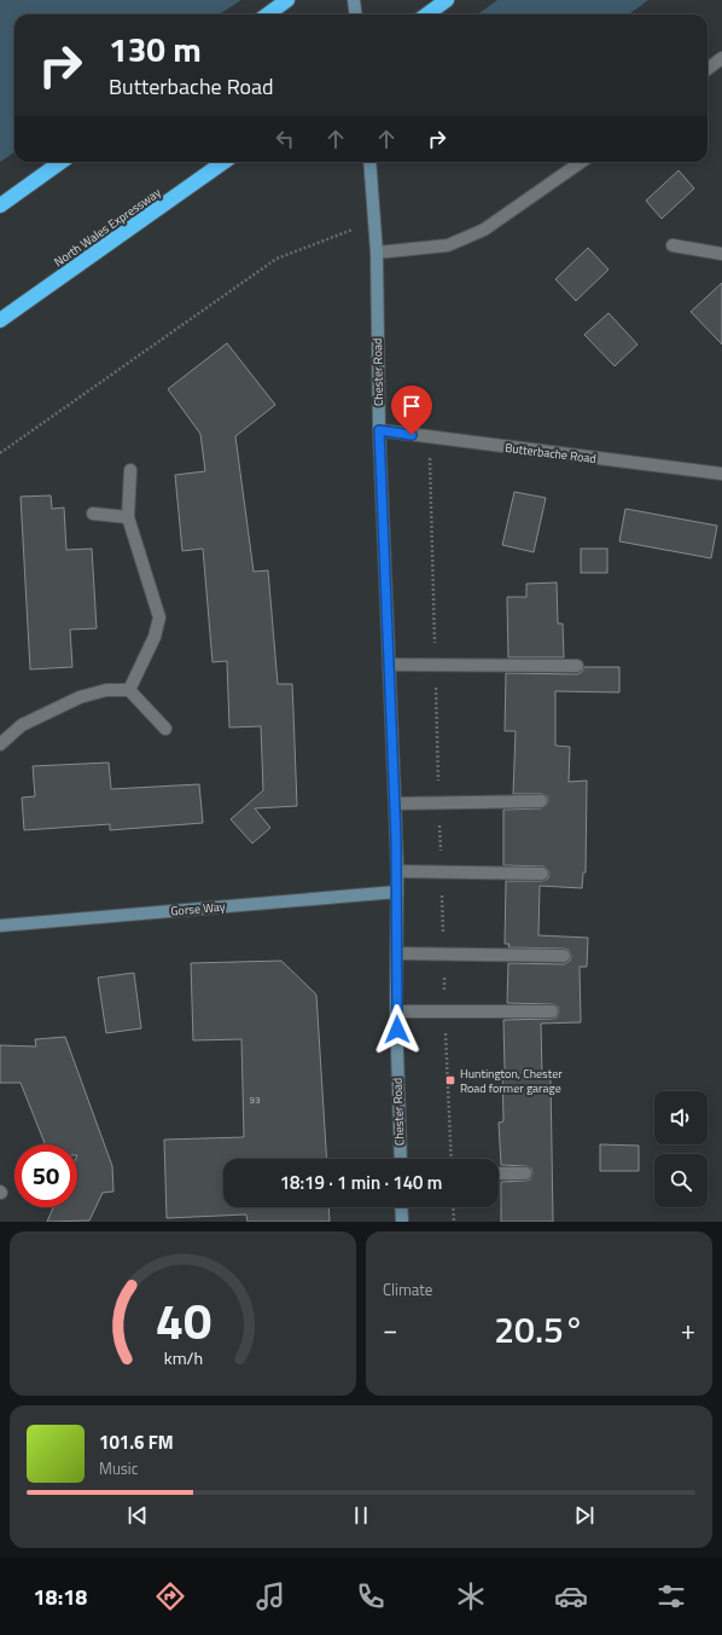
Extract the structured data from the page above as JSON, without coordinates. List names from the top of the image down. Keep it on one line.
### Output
{"streets":{"highway":["North Wales Expressway"],"main road":["Chester Road","Gorse Way"],"street":["Butterbache Road"]},"crossings":[["Chester Road","Butterbache Road"],["Chester Road","Gorse Way"]],"places":{"transit":["Huntington, Chester Road former garage"]},"house_numbers":["93"],"page":{"turn":["130 m","Butterbache Road"],"limit":"50","trip":"18:19 · 1 min · 140 m","tile":"Climate","heat":["−","20.5°","+"],"song":["101.6 FM","Music"],"tabs":"18:18","gauge":["40","km/h"]}}
